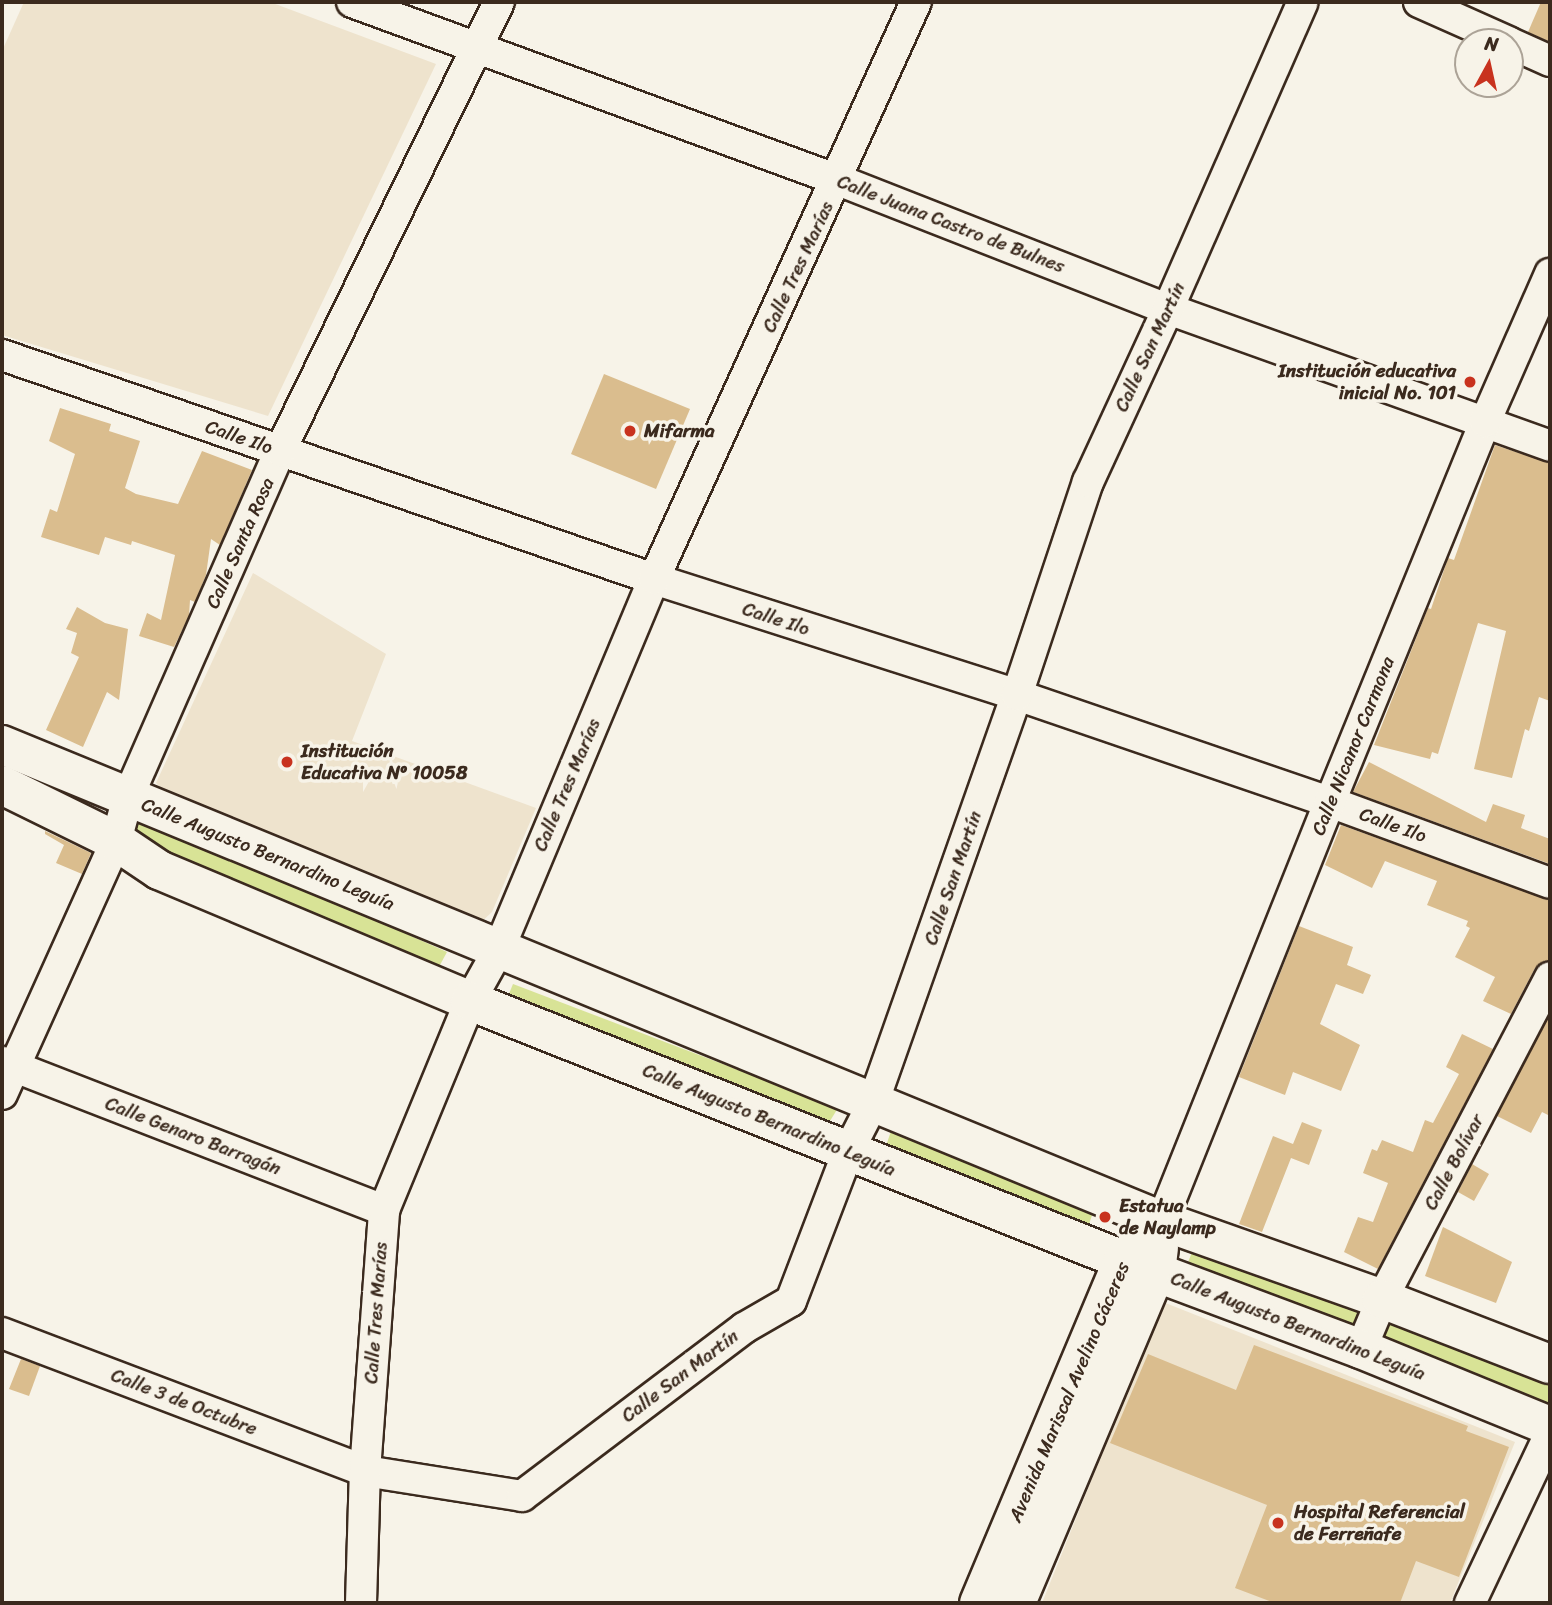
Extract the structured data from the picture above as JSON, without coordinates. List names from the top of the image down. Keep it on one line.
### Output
{"streets":{"main road":["Calle Augusto Bernardino Leguía","Avenida Mariscal Avelino Cáceres"],"street":["Calle Juana Castro de Bulnes","Calle Tres Marías","Calle San Martín","Calle Ilo","Calle Santa Rosa","Calle Nicanor Carmona","Calle Genaro Barragán","Calle Bolívar","Calle 3 de Octubre"]},"crossings":[["Calle Juana Castro de Bulnes","Calle Tres Marías"],["Calle Juana Castro de Bulnes","Calle San Martín"],["Calle Juana Castro de Bulnes","Calle Santa Rosa"],["Calle Juana Castro de Bulnes","Calle Nicanor Carmona"],["Calle Tres Marías","Calle San Martín"],["Calle Tres Marías","Calle Ilo"],["Calle Tres Marías","Calle Augusto Bernardino Leguía"],["Calle Tres Marías","Calle Genaro Barragán"],["Calle Tres Marías","Calle 3 de Octubre"],["Calle San Martín","Calle Ilo"],["Calle San Martín","Calle Augusto Bernardino Leguía"],["Calle San Martín","Calle 3 de Octubre"],["Calle Ilo","Calle Santa Rosa"],["Calle Ilo","Calle Nicanor Carmona"],["Calle Santa Rosa","Calle Augusto Bernardino Leguía"],["Calle Santa Rosa","Calle Genaro Barragán"],["Calle Nicanor Carmona","Calle Augusto Bernardino Leguía"],["Calle Nicanor Carmona","Avenida Mariscal Avelino Cáceres"],["Calle Augusto Bernardino Leguía","Calle Bolívar"],["Calle Augusto Bernardino Leguía","Avenida Mariscal Avelino Cáceres"]],"places":["Institución educativa inicial No. 101","Mifarma","Institución Educativa Nº 10058","Estatua de Naylamp","Hospital Referencial de Ferreñafe"],"north":"top"}
